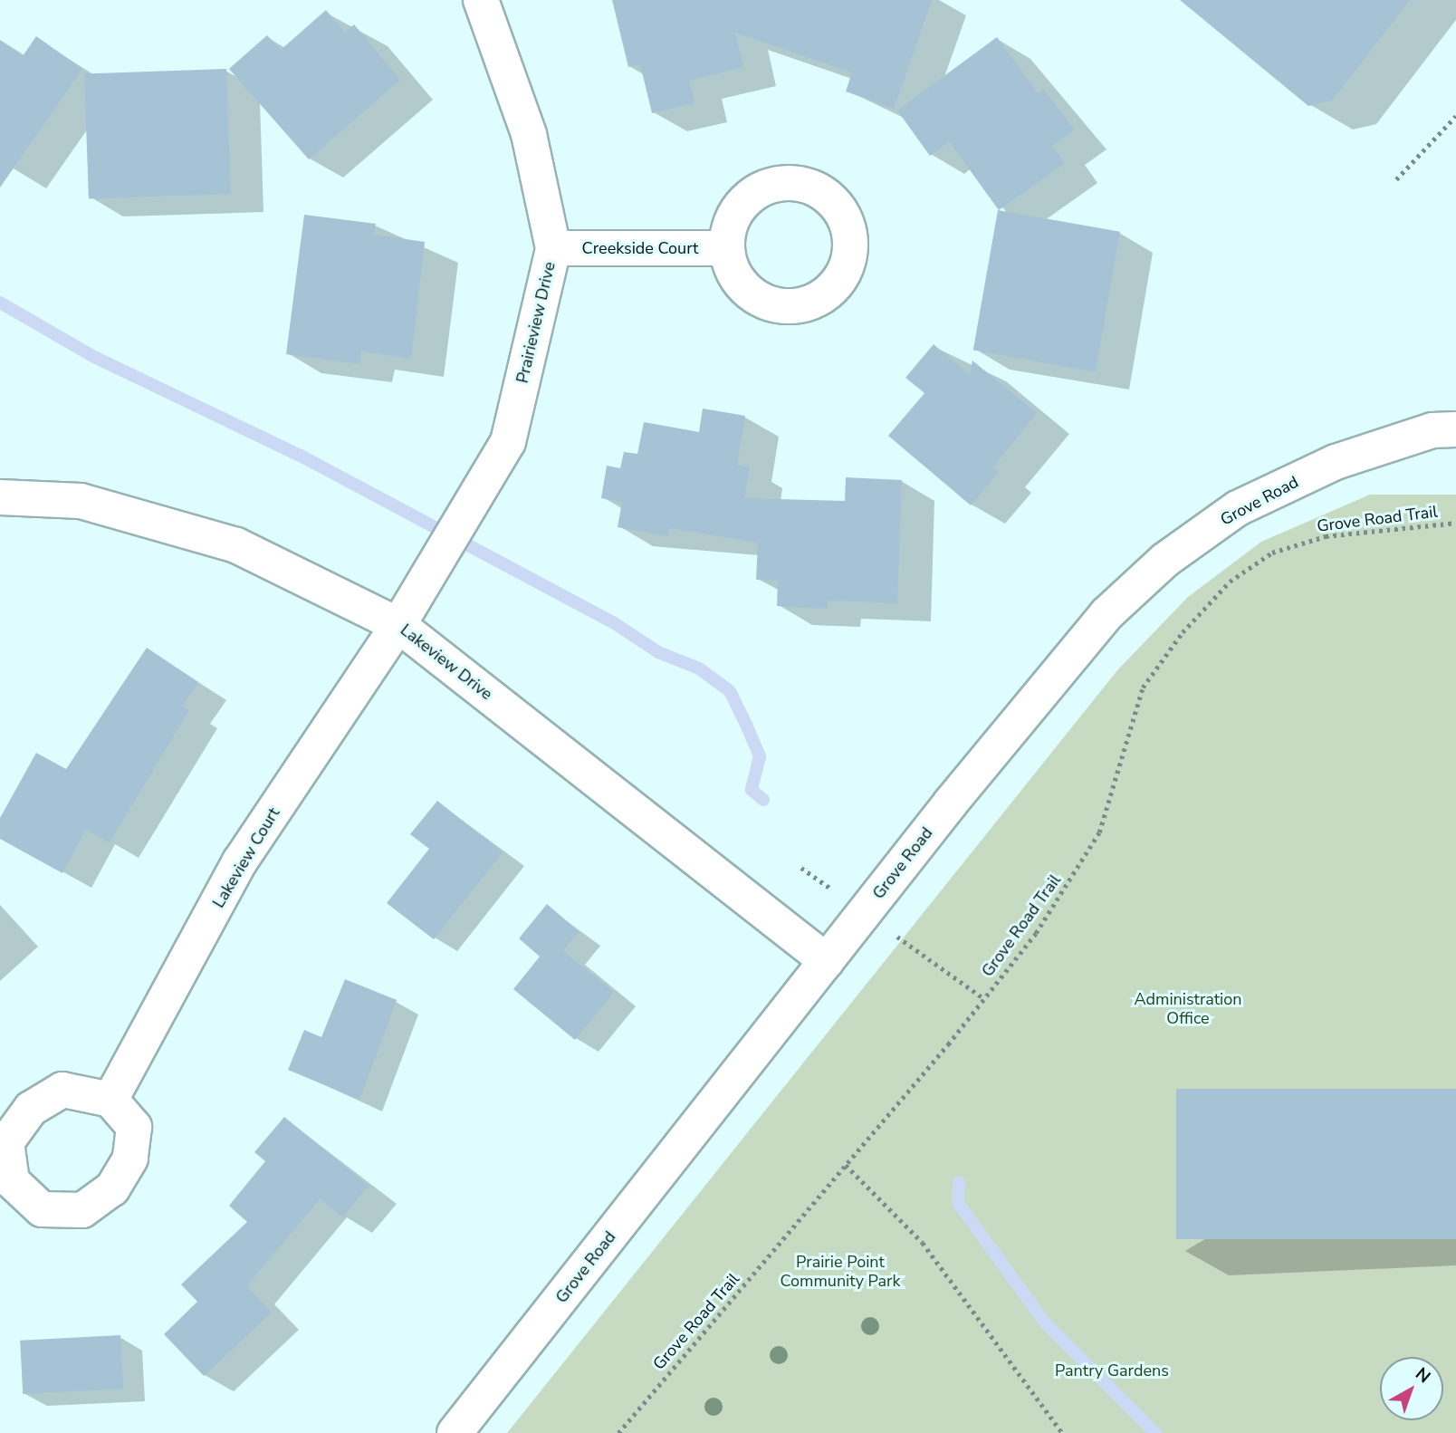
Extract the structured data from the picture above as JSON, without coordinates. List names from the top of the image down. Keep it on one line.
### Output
{"streets":{"street":["Creekside Court","Prairieview Drive","Grove Road","Lakeview Drive","Lakeview Court"],"path":["Grove Road Trail"]},"crossings":[["Creekside Court","Prairieview Drive"],["Prairieview Drive","Lakeview Drive"],["Prairieview Drive","Lakeview Court"],["Grove Road","Lakeview Drive"],["Lakeview Drive","Lakeview Court"]],"parks":["Administration Office","Prairie Point Community Park","Pantry Gardens"],"north":"top right"}
